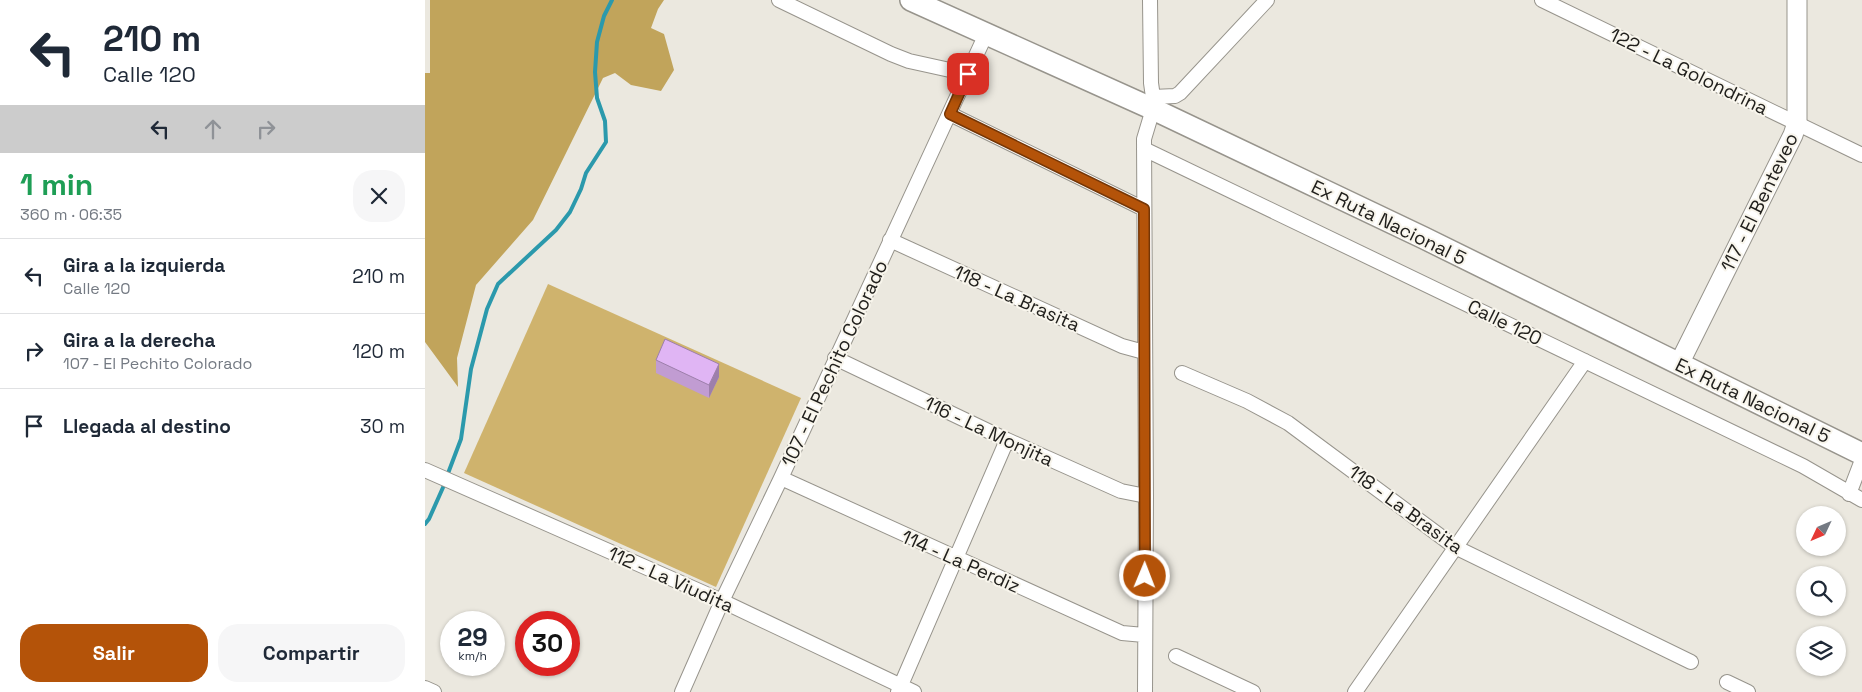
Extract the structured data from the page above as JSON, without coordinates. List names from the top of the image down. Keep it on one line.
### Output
{"streets":{"main road":["Ex Ruta Nacional 5"],"street":["122 - La Golondrina","117 - El Benteveo","118 - La Brasita","Calle 120","107 - El Pechito Colorado","116 - La Monjita","114 - La Perdiz","112 - La Viudita"]},"crossings":[["122 - La Golondrina","117 - El Benteveo"],["117 - El Benteveo","Ex Ruta Nacional 5"],["Ex Ruta Nacional 5","107 - El Pechito Colorado"],["118 - La Brasita","107 - El Pechito Colorado"],["107 - El Pechito Colorado","116 - La Monjita"],["107 - El Pechito Colorado","114 - La Perdiz"],["107 - El Pechito Colorado","112 - La Viudita"]],"north":"bottom left","page":{"turn":["210 m","Calle 120"],"heading":["1 min","360 m · 06:35"],"list":[{"name":"Gira a la izquierda","note":"Calle 120","value":"210 m"},{"name":"Gira a la derecha","note":"107 - El Pechito Colorado","value":"120 m"},{"name":"Llegada al destino","value":"30 m"}],"speed":"29 km/h","limit":"30","buttons":["Salir","Compartir"]}}
